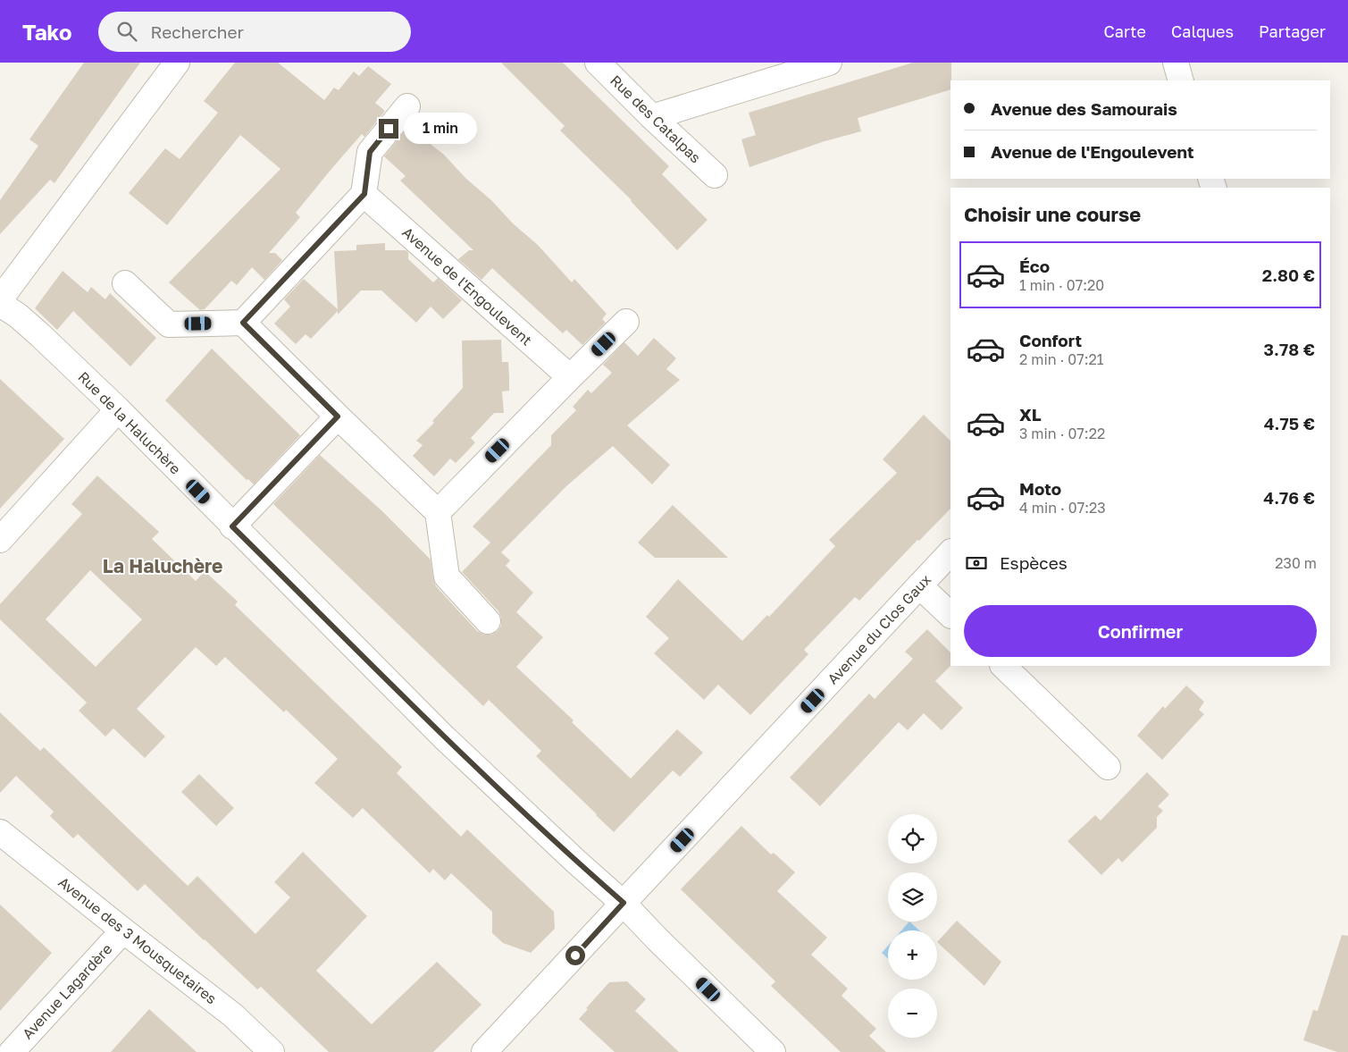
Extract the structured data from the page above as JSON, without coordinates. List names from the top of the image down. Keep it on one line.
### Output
{"streets":{"street":["Rue des Catalpas","Avenue de l'Engoulevent","Rue de la Haluchère","Avenue du Clos Gaux","Avenue des 3 Mousquetaires","Avenue Lagardère"]},"crossings":[["Rue de la Haluchère","Avenue du Clos Gaux"],["Avenue des 3 Mousquetaires","Avenue Lagardère"]],"districts":["La Haluchère"],"page":{"header":"Tako","search":"Rechercher","nav":["Carte","Calques","Partager"],"banner":["Avenue des Samourais","Avenue de l'Engoulevent"],"bubble":"1 min","heading":"Choisir une course","list":[{"name":"Éco","note":"1 min · 07:20","value":"2.80 €"},{"name":"Confort","note":"2 min · 07:21","value":"3.78 €"},{"name":"XL","note":"3 min · 07:22","value":"4.75 €"},{"name":"Moto","note":"4 min · 07:23","value":"4.76 €"}],"pay":["Espèces","230 m"],"buttons":"Confirmer","map_buttons":["+","−"]}}
